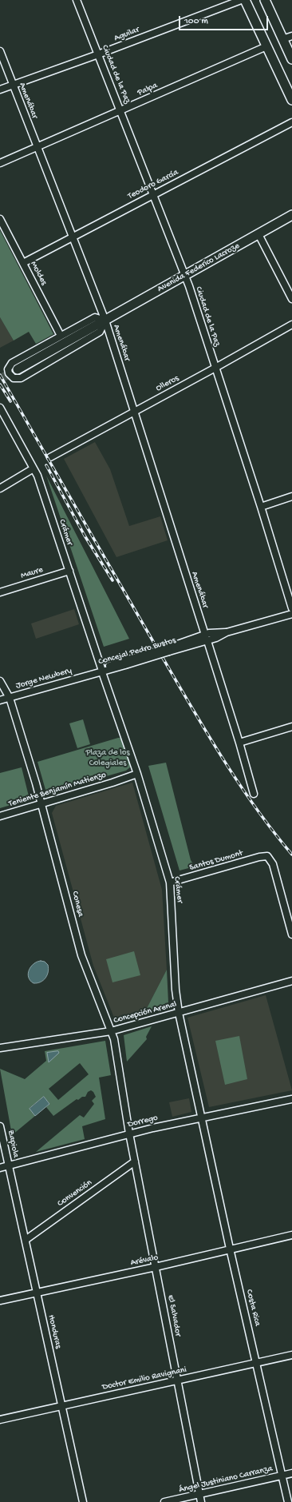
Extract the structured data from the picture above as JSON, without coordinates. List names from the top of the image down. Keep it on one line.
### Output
{"streets":{"main road":["Avenida Federico Lacroze"],"street":["Aguilar","Ciudad de la Paz","Palpa","Amenábar","Teodoro García","Moldes","Olleros","Crámer","Maure","Concejal Pedro Bustos","Jorge Newbery","Teniente Benjamín Matienzo","Santos Dumont","Conesa","Concepción Arenal","Dorrego","Zapiola","Convención","Arévalo","Costa Rica","El Salvador","Honduras","Doctor Emilio Ravignani","Ángel Justiniano Carranza"]},"crossings":[["Aguilar","Ciudad de la Paz"],["Aguilar","Amenábar"],["Ciudad de la Paz","Palpa"],["Ciudad de la Paz","Teodoro García"],["Ciudad de la Paz","Avenida Federico Lacroze"],["Ciudad de la Paz","Olleros"],["Palpa","Amenábar"],["Amenábar","Teodoro García"],["Amenábar","Avenida Federico Lacroze"],["Amenábar","Olleros"],["Amenábar","Concejal Pedro Bustos"],["Teodoro García","Moldes"],["Avenida Federico Lacroze","Moldes"],["Crámer","Maure"],["Crámer","Concejal Pedro Bustos"],["Crámer","Teniente Benjamín Matienzo"],["Crámer","Santos Dumont"],["Crámer","Concepción Arenal"],["Crámer","Dorrego"],["Crámer","Costa Rica"],["Concejal Pedro Bustos","Jorge Newbery"],["Jorge Newbery","Conesa"],["Teniente Benjamín Matienzo","Conesa"],["Conesa","Concepción Arenal"],["Conesa","Dorrego"],["Conesa","El Salvador"],["Dorrego","Zapiola"],["Dorrego","Costa Rica"],["Dorrego","El Salvador"],["Dorrego","Honduras"],["Zapiola","Honduras"],["Convención","El Salvador"],["Convención","Honduras"],["Arévalo","Costa Rica"],["Arévalo","El Salvador"],["Arévalo","Honduras"],["Costa Rica","Doctor Emilio Ravignani"],["Costa Rica","Ángel Justiniano Carranza"],["El Salvador","Doctor Emilio Ravignani"],["El Salvador","Ángel Justiniano Carranza"],["Honduras","Doctor Emilio Ravignani"]],"parks":["Plaza de los Colegiales"],"scale_bar":"100 m"}
